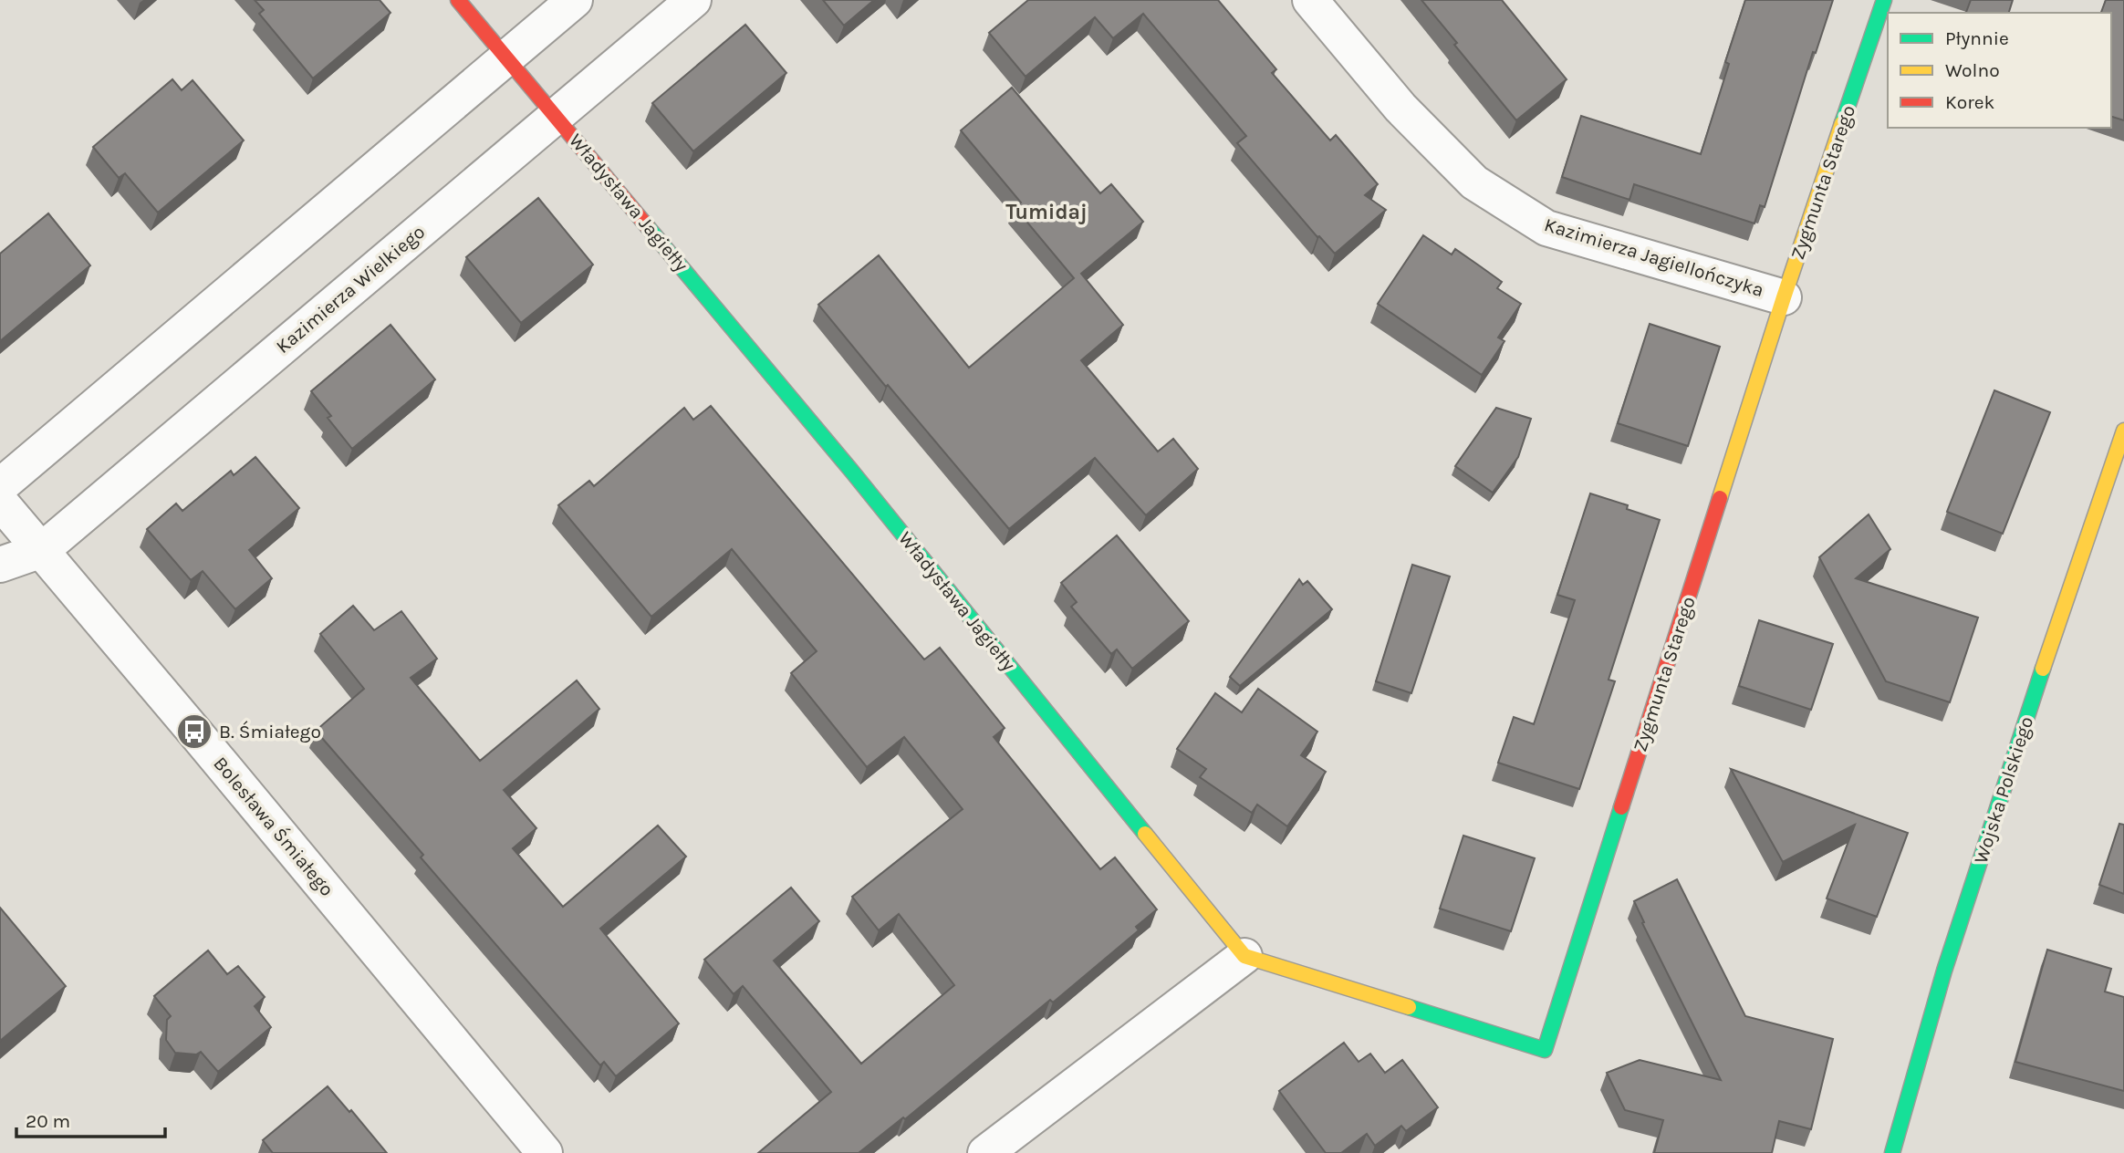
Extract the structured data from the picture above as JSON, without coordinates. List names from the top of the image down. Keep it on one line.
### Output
{"streets":{"street":["Zygmunta Starego","Władysława Jagiełły","Kazimierza Jagiellończyka","Kazimierza Wielkiego","Wojska Polskiego","Bolesława Śmiałego"]},"crossings":[["Zygmunta Starego","Władysława Jagiełły"],["Zygmunta Starego","Kazimierza Jagiellończyka"],["Władysława Jagiełły","Kazimierza Wielkiego"],["Kazimierza Wielkiego","Bolesława Śmiałego"]],"districts":["Tumidaj"],"places":{"bus stop":["B. Śmiałego"]},"legend":["Płynnie","Wolno","Korek"],"scale_bar":"20 m"}
